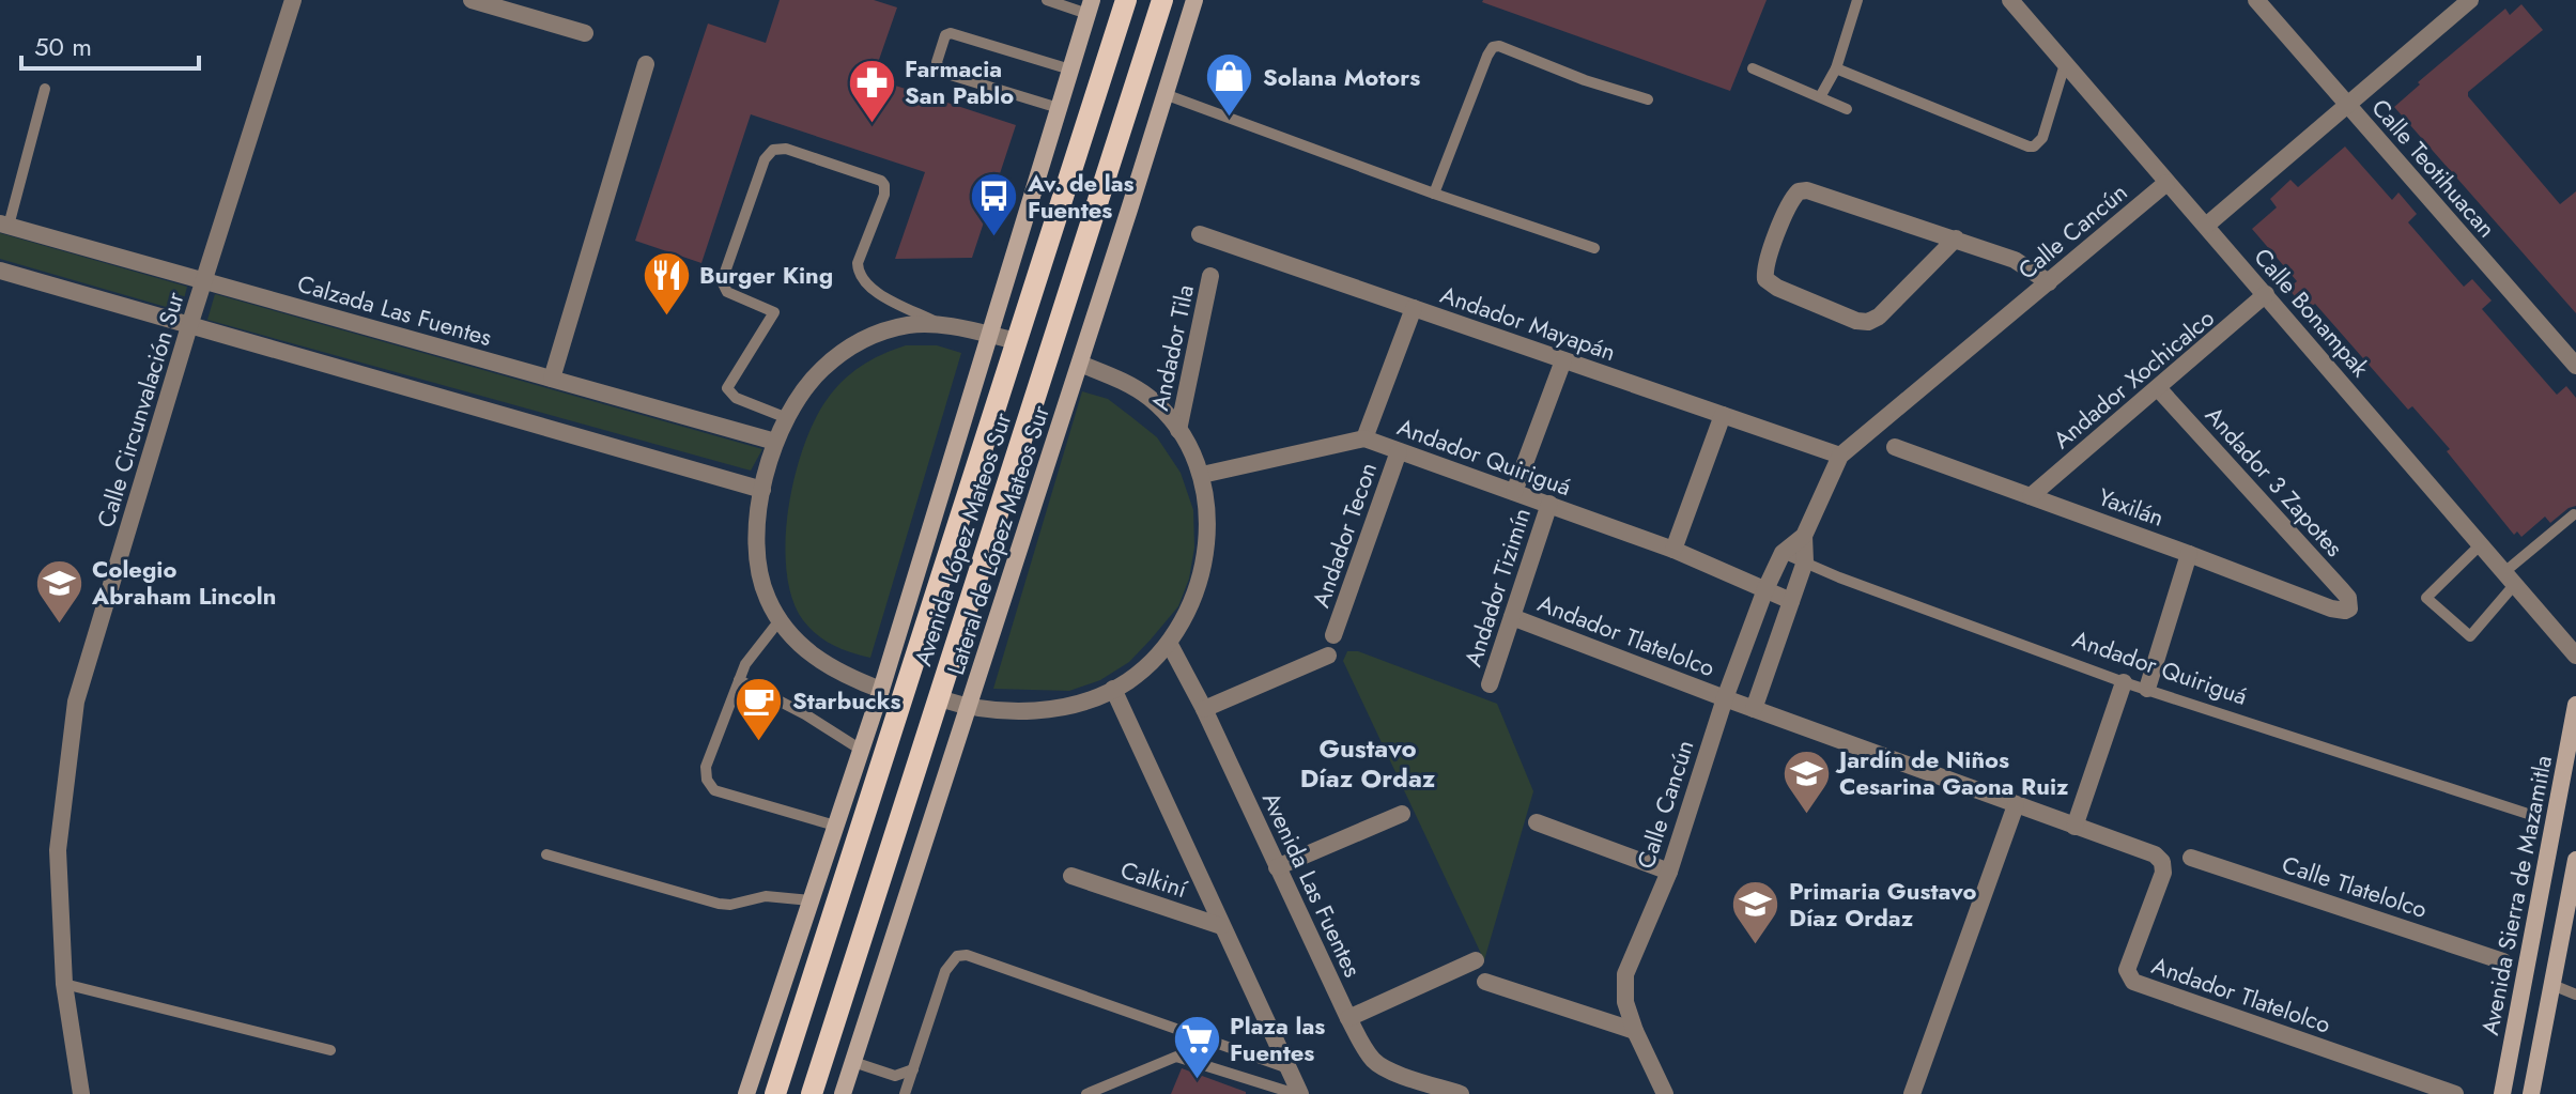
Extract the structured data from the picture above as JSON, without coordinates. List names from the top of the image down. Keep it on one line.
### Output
{"streets":{"main road":["Avenida López Mateos Sur","Lateral de López Mateos Sur","Avenida Sierra de Mazamitla"],"street":["Calle Teotihuacan","Calle Cancún","Calzada Las Fuentes","Calle Bonampak","Andador Mayapán","Andador Tila","Andador Xochicalco","Calle Circunvalación Sur","Andador Quiriguá","Andador 3 Zapotes","Yaxilán","Andador Tecon","Andador Tizimín","Andador Tlatelolco","Calkiní","Avenida Las Fuentes","Calle Tlatelolco"]},"crossings":[["Calle Cancún","Calle Bonampak"],["Calle Cancún","Andador Mayapán"],["Calle Cancún","Andador Quiriguá"],["Calle Cancún","Andador Tlatelolco"],["Calzada Las Fuentes","Calle Circunvalación Sur"],["Calle Bonampak","Andador Xochicalco"],["Andador Mayapán","Andador Tecon"],["Andador Mayapán","Andador Tizimín"],["Andador Xochicalco","Andador 3 Zapotes"],["Andador Xochicalco","Yaxilán"],["Andador Quiriguá","Andador Tecon"],["Andador Quiriguá","Andador Tizimín"],["Andador 3 Zapotes","Yaxilán"],["Andador Tizimín","Andador Tlatelolco"]],"districts":["Gustavo Díaz Ordaz"],"places":{"shop":["Solana Motors"],"pharmacy":["Farmacia San Pablo"],"bus stop":["Av. de las Fuentes"],"restaurant":["Burger King"],"school or university":["Colegio Abraham Lincoln","Jardín de Niños Cesarina Gaona Ruiz","Primaria Gustavo Díaz Ordaz"],"cafe":["Starbucks"],"supermarket":["Plaza las Fuentes"]},"scale_bar":"50 m"}
